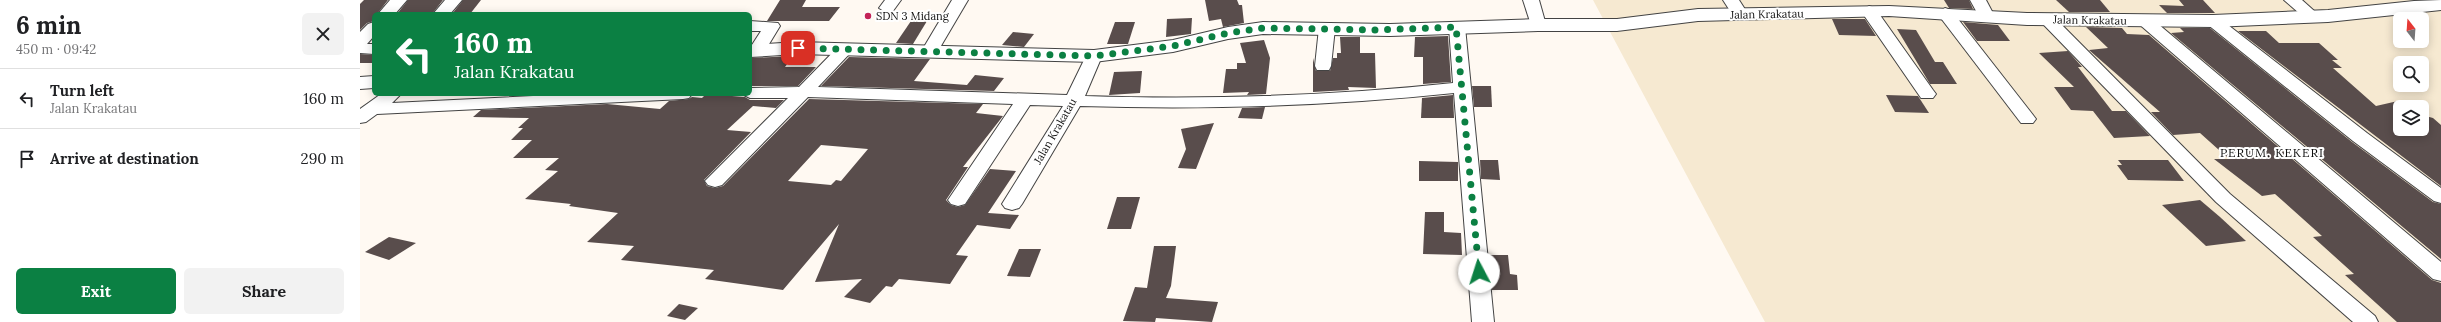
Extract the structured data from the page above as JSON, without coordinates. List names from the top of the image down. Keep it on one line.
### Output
{"streets":{"street":["Jalan Krakatau"]},"districts":["PERUM. KEKERI"],"places":["SDN 3 Midang"],"north":"top","page":{"heading":["6 min","450 m · 09:42"],"turn":["160 m","Jalan Krakatau"],"list":[{"name":"Turn left","note":"Jalan Krakatau","value":"160 m"},{"name":"Arrive at destination","value":"290 m"}],"buttons":["Exit","Share"]}}
